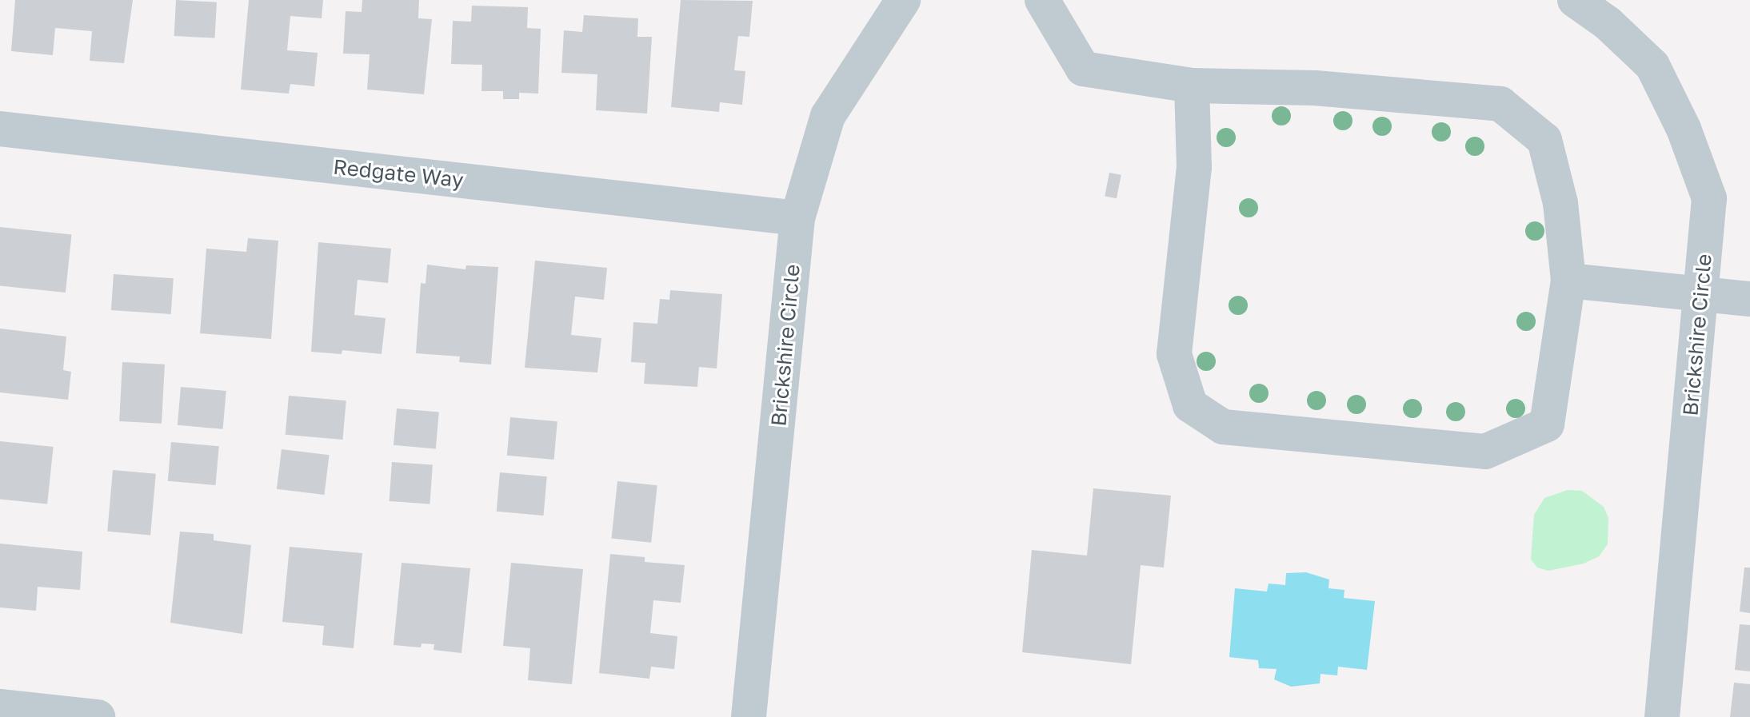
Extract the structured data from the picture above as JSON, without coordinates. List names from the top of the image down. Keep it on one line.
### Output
{"streets":{"street":["Redgate Way","Brickshire Circle"]},"crossings":[["Redgate Way","Brickshire Circle"]]}
